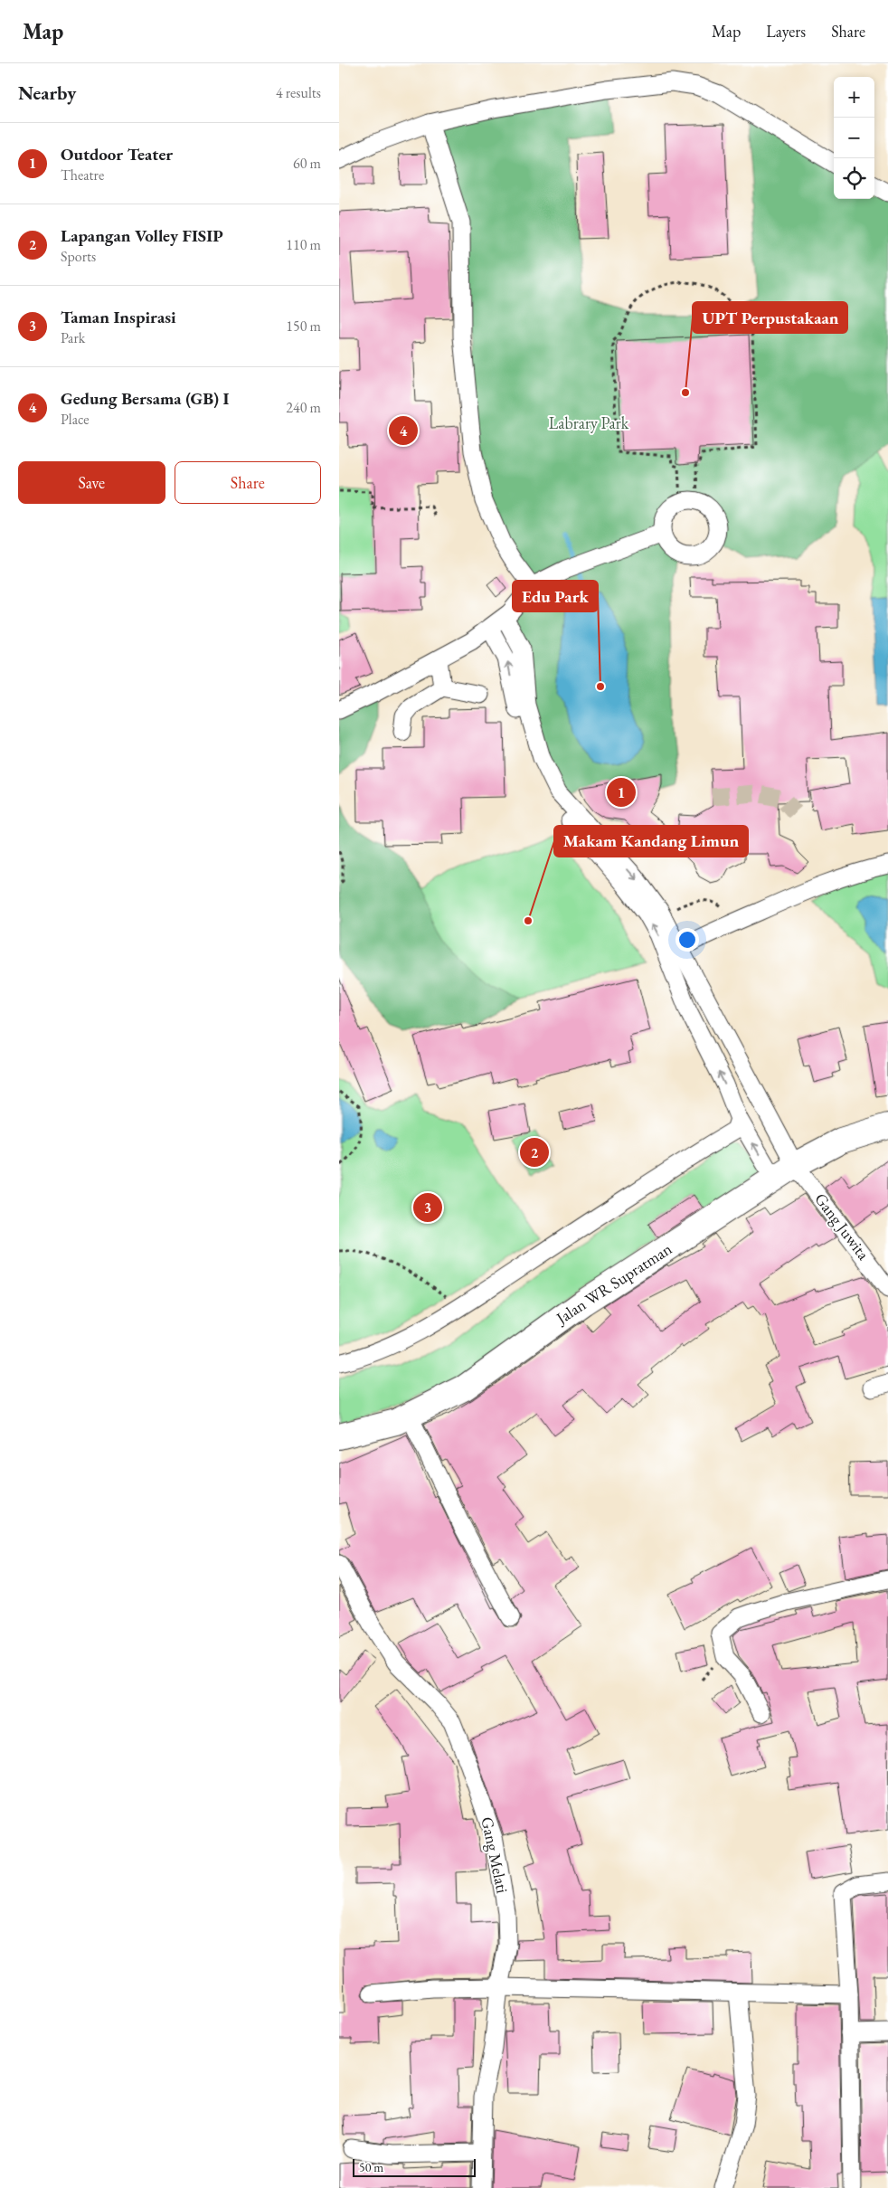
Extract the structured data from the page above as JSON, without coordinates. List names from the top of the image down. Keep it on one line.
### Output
{"streets":{"highway":["Jalan WR Supratman"],"street":["Gang Juwita","Gang Melati"]},"crossings":[["Gang Juwita","Jalan WR Supratman"]],"parks":["Labrary Park"],"places":["UPT Perpustakaan","Edu Park","Makam Kandang Limun"],"scale_bar":"50 m","page":{"header":"Map","nav":["Map","Layers","Share"],"heading":["Nearby","4 results"],"map_buttons":["+","−"],"list":[{"mark":"1","name":"Outdoor Teater","note":"Theatre","value":"60 m"},{"mark":"2","name":"Lapangan Volley FISIP","note":"Sports","value":"110 m"},{"mark":"3","name":"Taman Inspirasi","note":"Park","value":"150 m"},{"mark":"4","name":"Gedung Bersama (GB) I","note":"Place","value":"240 m"}],"pins":["4","1","2","3"],"buttons":["Save","Share"],"scale":"50 m"}}
